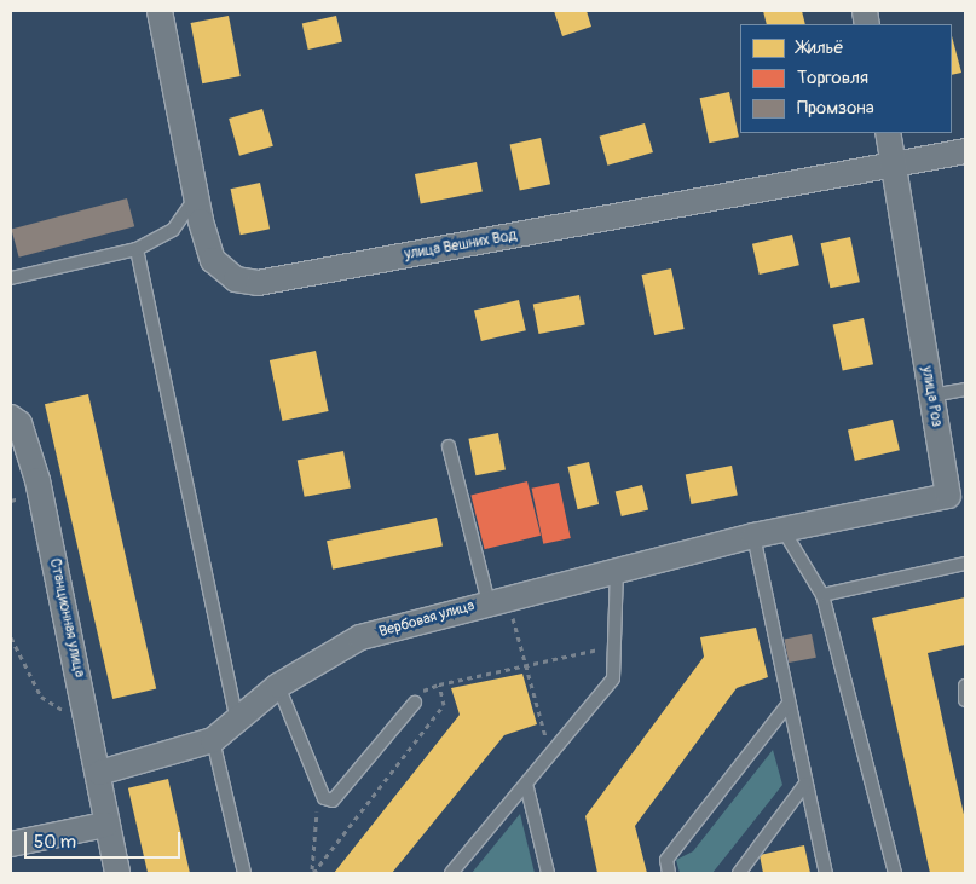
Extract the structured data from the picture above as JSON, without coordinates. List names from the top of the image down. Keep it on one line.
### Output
{"streets":{"street":["улица Вешних Вод","улица Роз","Станционная улица","Вербовая улица"]},"crossings":[["улица Вешних Вод","улица Роз"],["улица Роз","Вербовая улица"],["Станционная улица","Вербовая улица"]],"legend":["Жильё","Торговля","Промзона"],"scale_bar":"50 m"}
